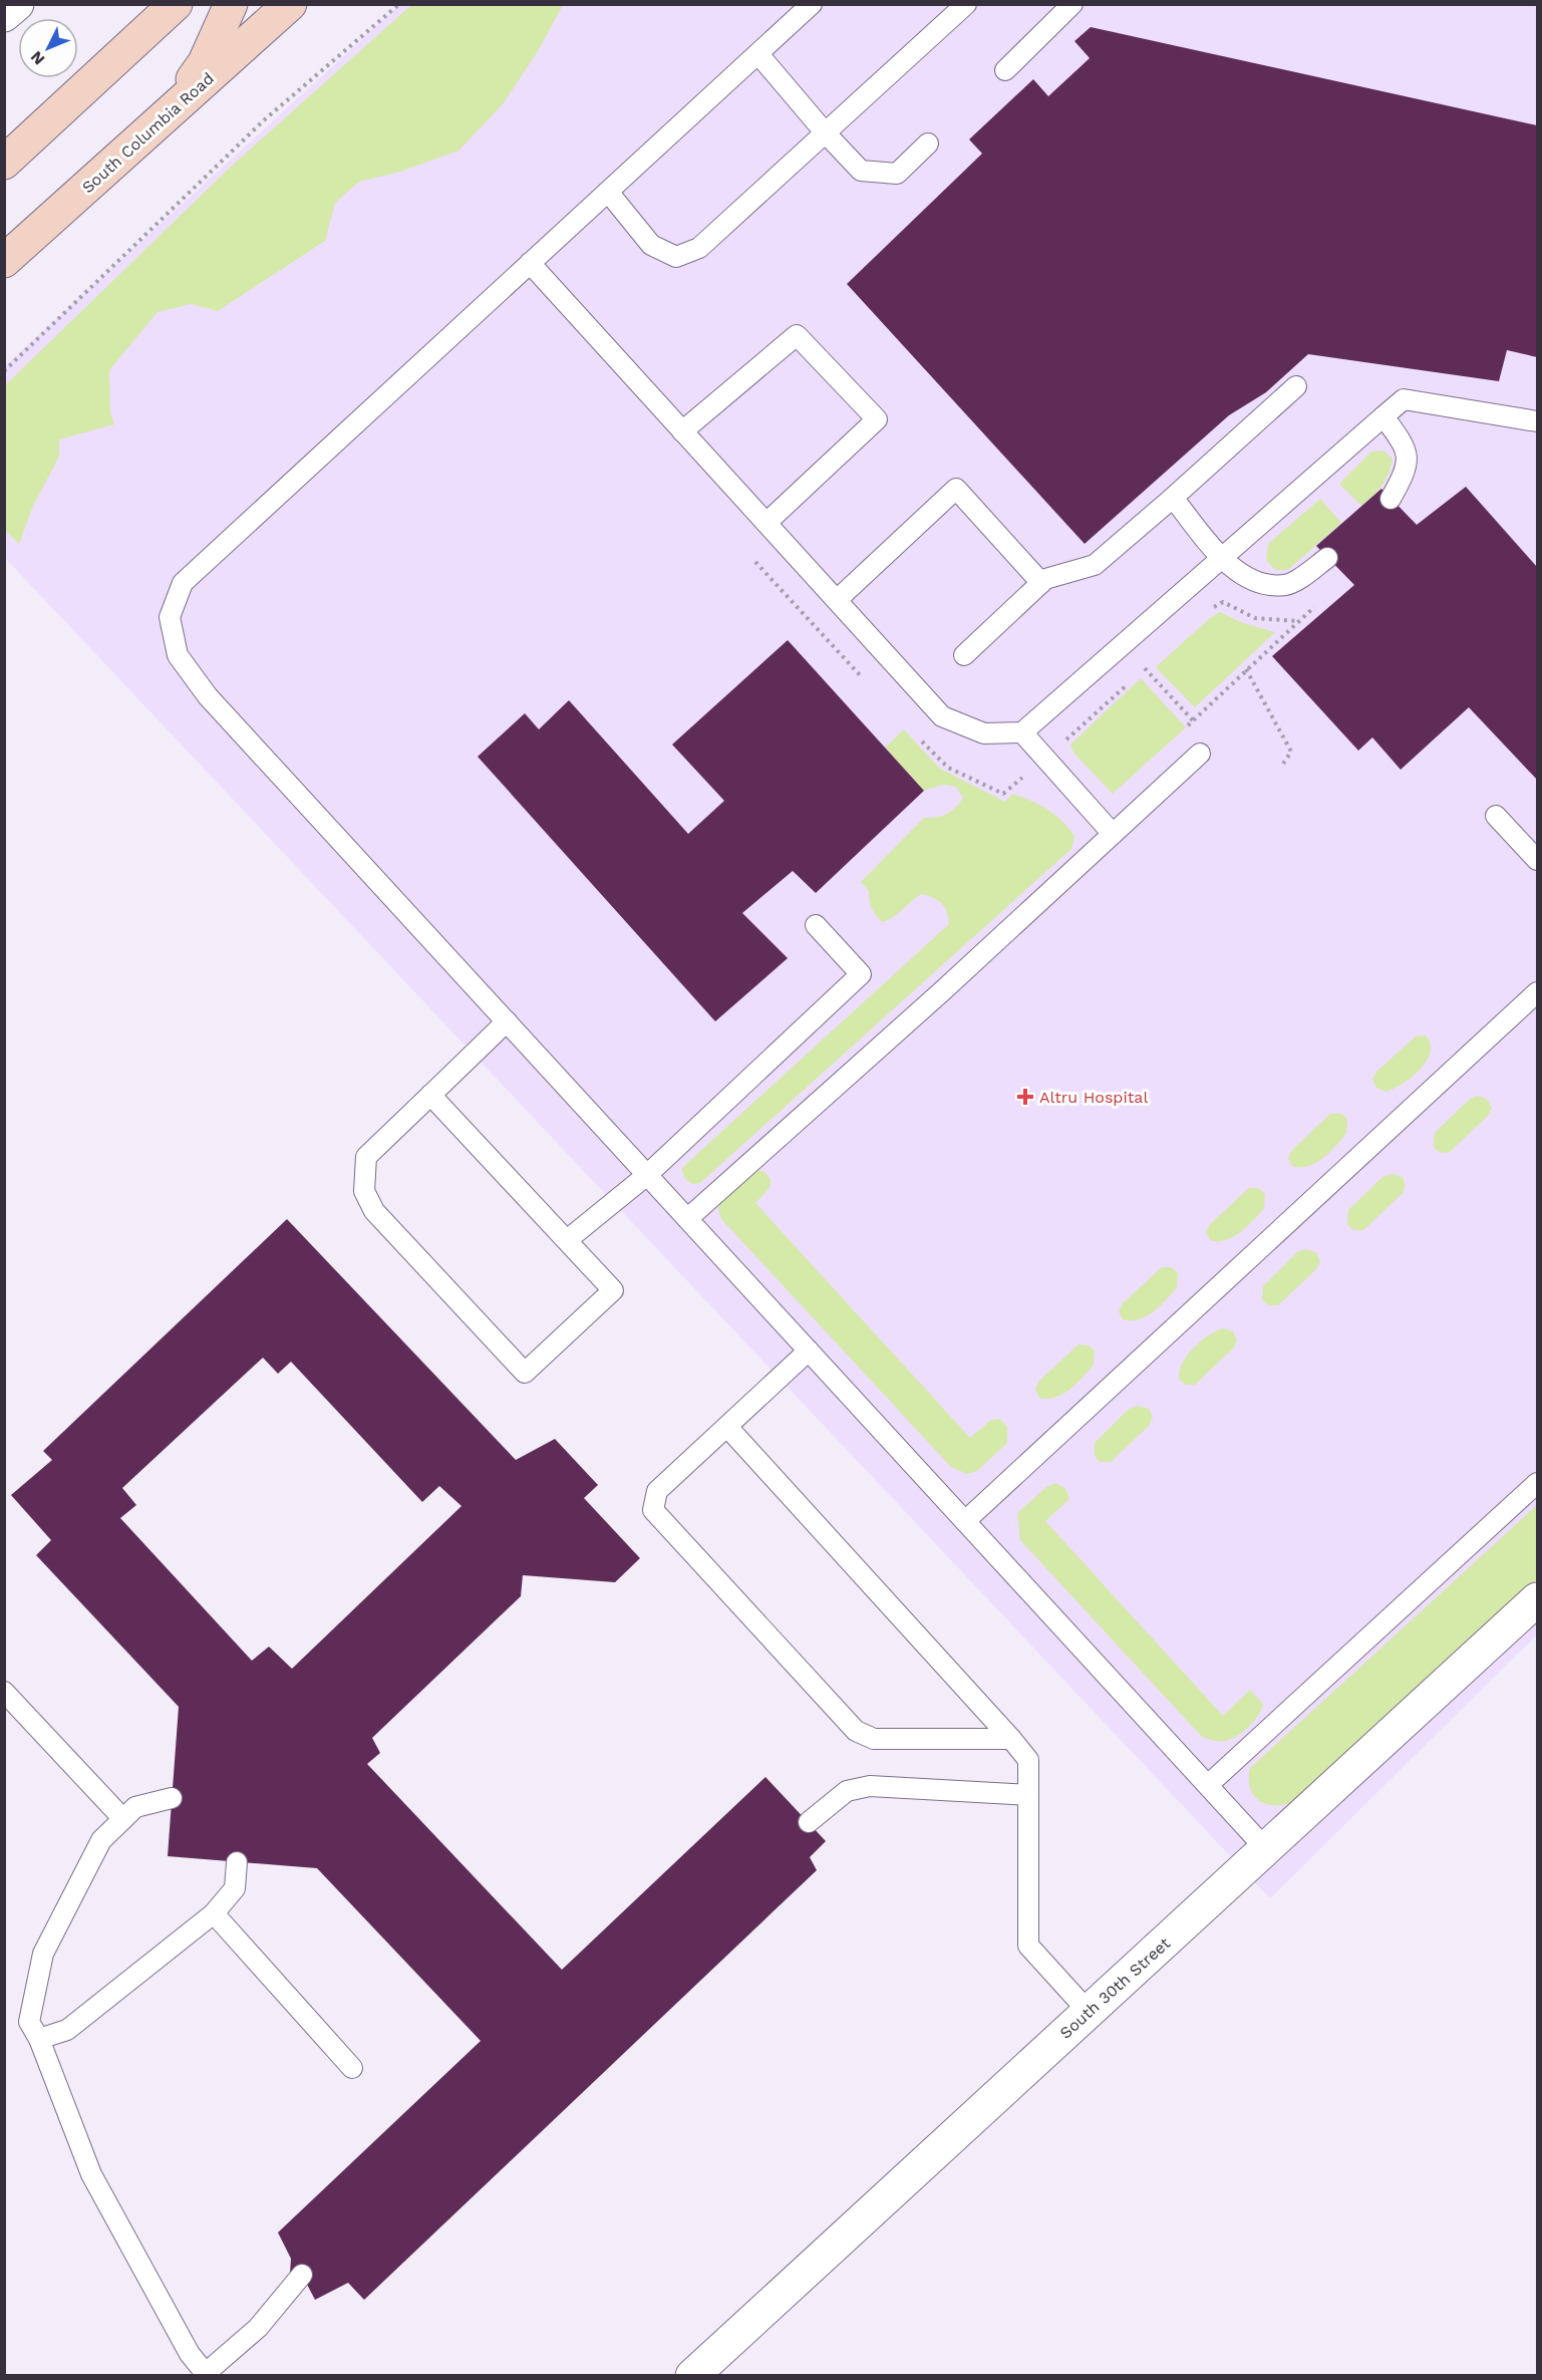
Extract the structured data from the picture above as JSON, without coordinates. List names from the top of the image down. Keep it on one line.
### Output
{"streets":{"main road":["South Columbia Road"],"street":["South 30th Street"]},"places":{"health":["Altru Hospital"]},"north":"bottom left"}
